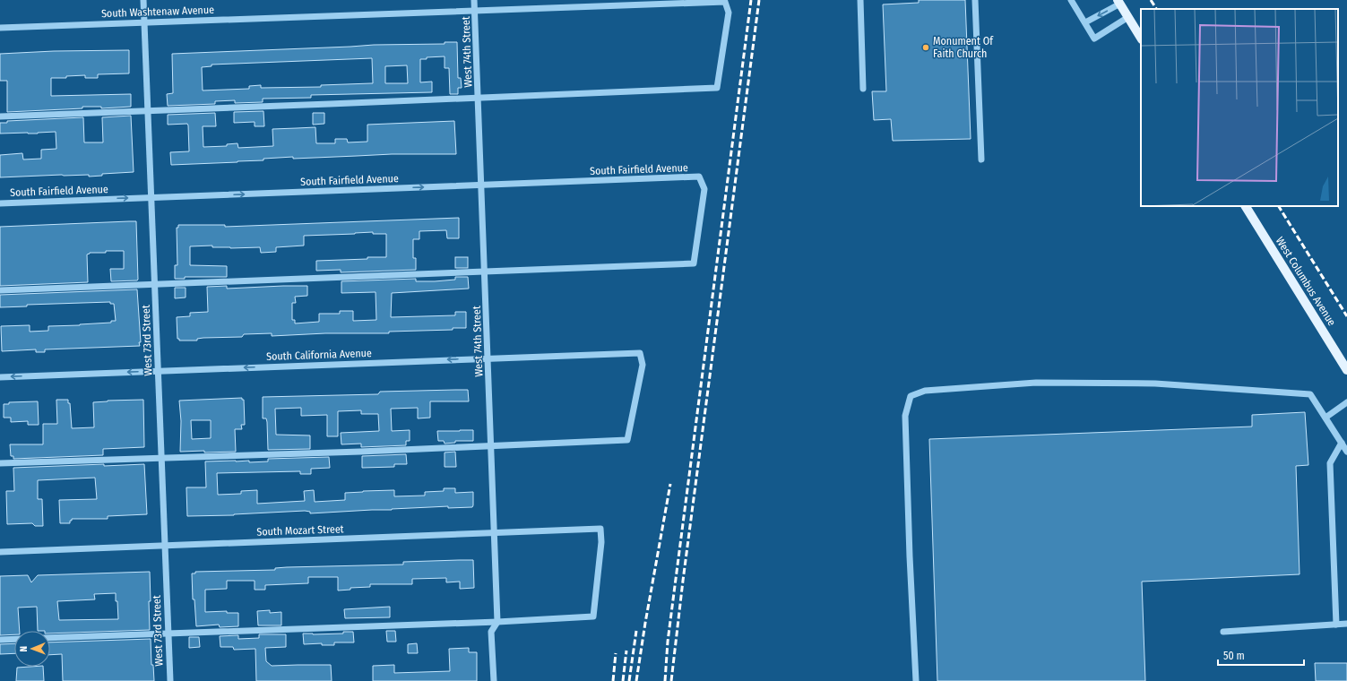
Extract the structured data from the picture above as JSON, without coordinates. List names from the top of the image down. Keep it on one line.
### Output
{"streets":{"main road":["West Columbus Avenue"],"street":["South Washtenaw Avenue","West 74th Street","South Fairfield Avenue","West 73rd Street","South California Avenue","South Mozart Street"]},"crossings":[["South Washtenaw Avenue","West 74th Street"],["South Washtenaw Avenue","West 73rd Street"],["West 74th Street","South Fairfield Avenue"],["West 74th Street","South California Avenue"],["West 74th Street","South Mozart Street"],["South Fairfield Avenue","West 73rd Street"],["West 73rd Street","South California Avenue"],["West 73rd Street","South Mozart Street"]],"one_way":["South Fairfield Avenue","South California Avenue"],"places":["Monument Of Faith Church"],"scale_bar":"50 m","north":"left"}
